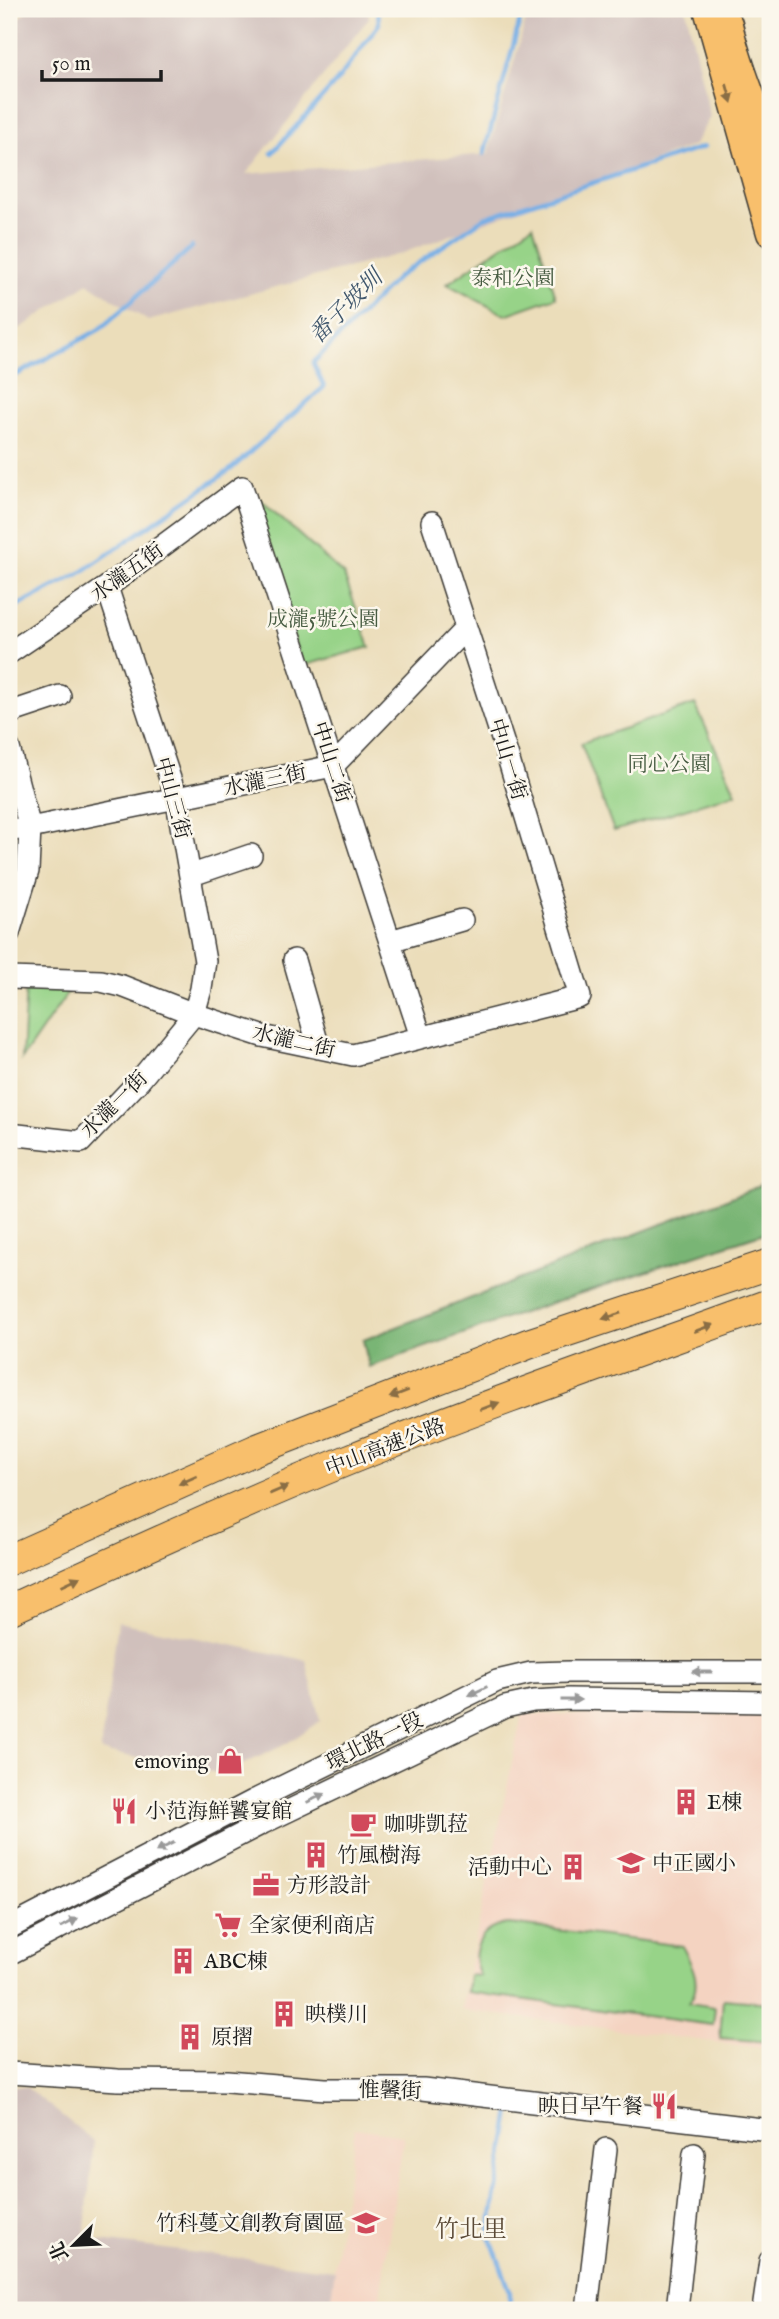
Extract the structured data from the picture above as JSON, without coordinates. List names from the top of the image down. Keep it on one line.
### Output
{"streets":{"highway":["中山高速公路"],"street":["水瀧五街","中山一街","中山二街","水瀧三街","中山三街","水瀧二街","水瀧一街","環北路一段","惟馨街"]},"crossings":[["水瀧五街","中山二街"],["水瀧五街","中山三街"],["中山一街","水瀧三街"],["中山一街","水瀧二街"],["中山二街","水瀧三街"],["中山二街","水瀧二街"],["水瀧三街","中山三街"],["中山三街","水瀧二街"],["中山三街","水瀧一街"],["水瀧二街","水瀧一街"]],"districts":["竹北里"],"water":["番子坡圳"],"parks":["泰和公園","成瀧5號公園","同心公園"],"places":{"shop":["emoving"],"building":["E棟","竹風樹海","活動中心","ABC棟","映樸川","原摺"],"restaurant":["小范海鮮饕宴館","映日早午餐"],"cafe":["咖啡凱菈"],"school or university":["中正國小","竹科蔓文創教育園區"],"office":["方形設計"],"supermarket":["全家便利商店"]},"scale_bar":"50 m","north":"bottom left"}
